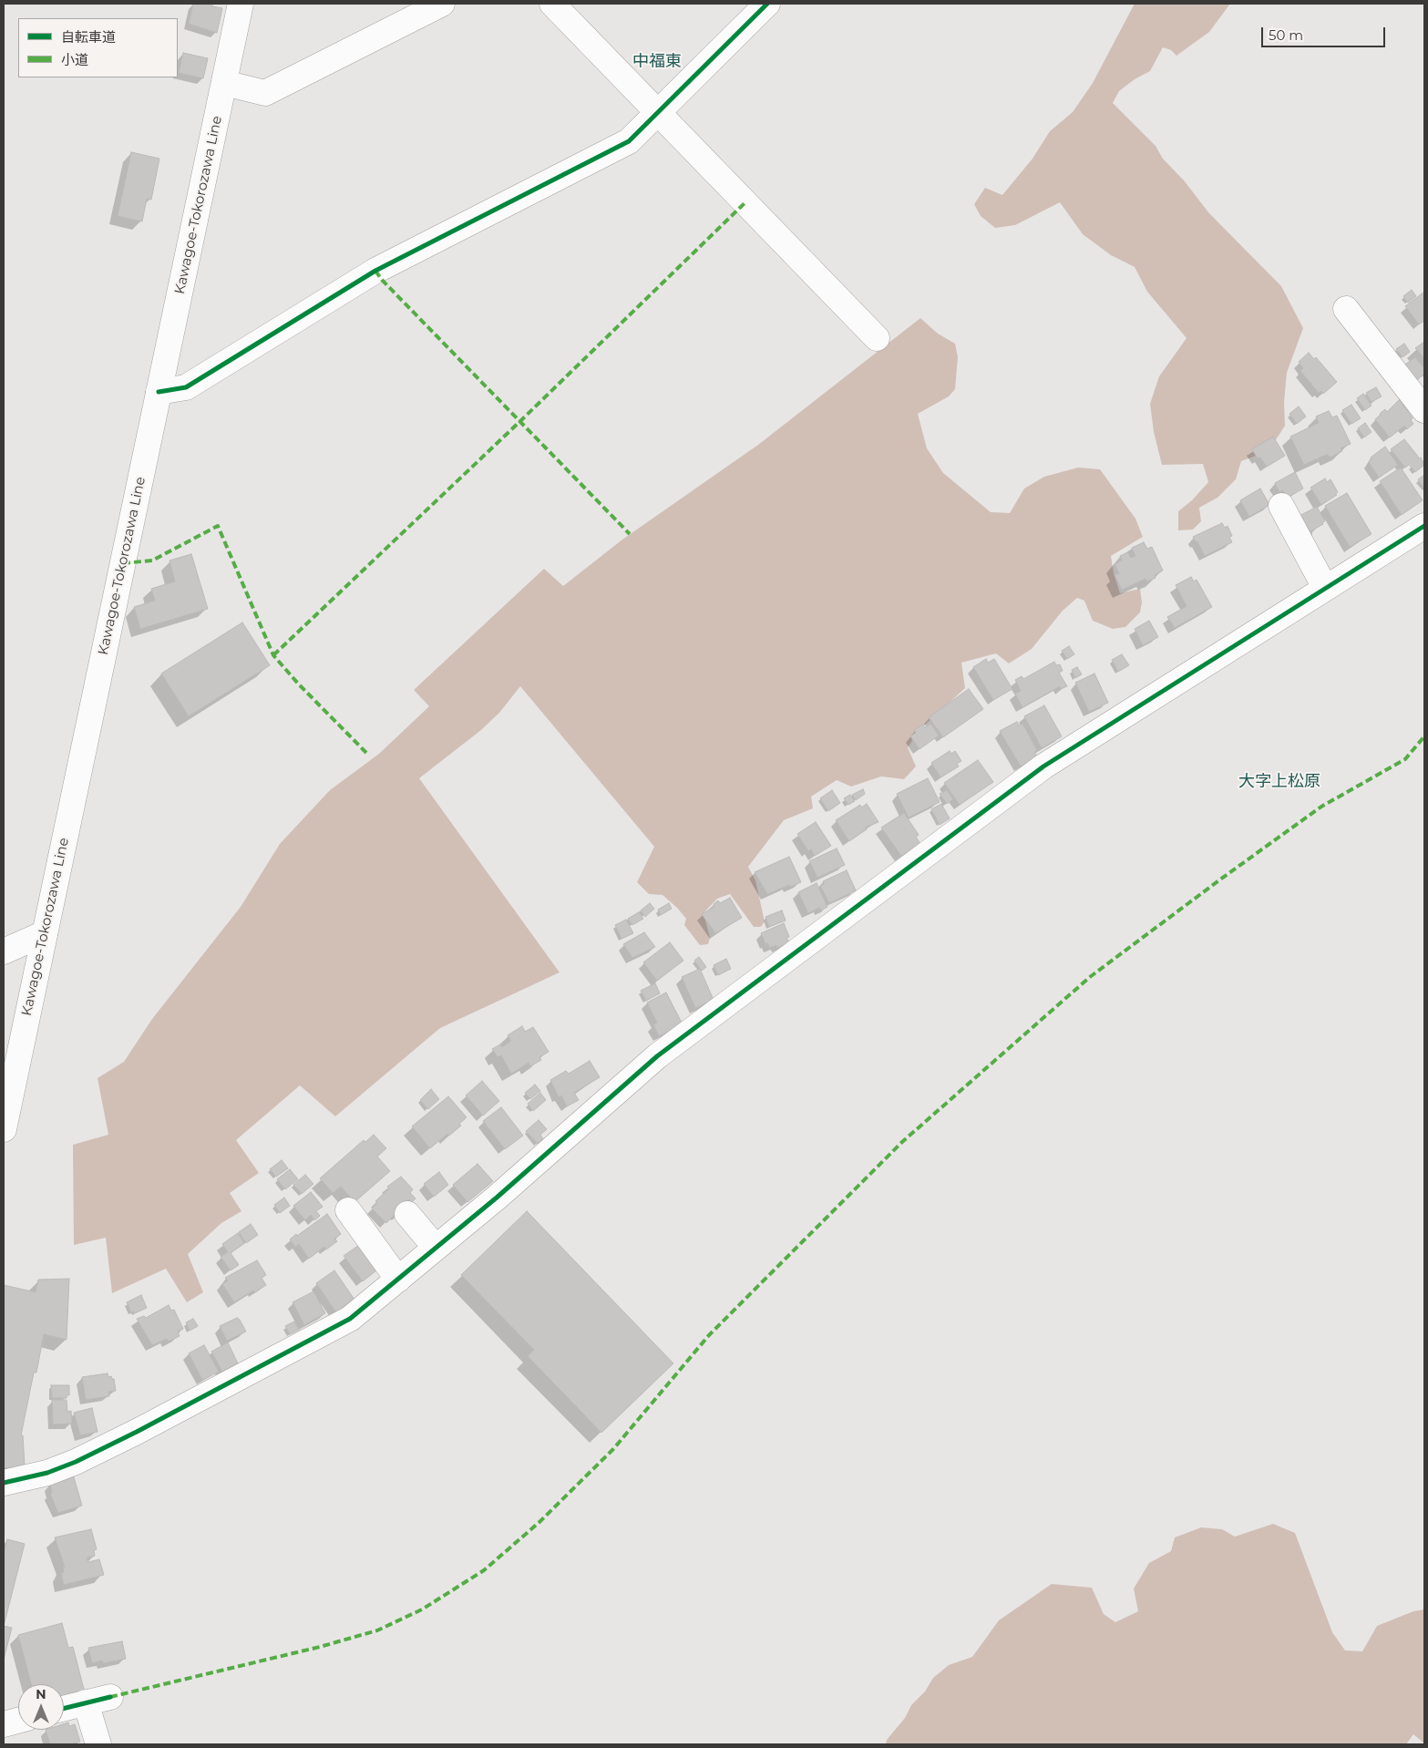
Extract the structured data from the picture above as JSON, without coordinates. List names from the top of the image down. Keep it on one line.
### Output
{"streets":{"street":["Kawagoe-Tokorozawa Line"]},"districts":["中福東","大字上松原"],"legend":["自転車道","小道"],"scale_bar":"50 m","north":"top"}
